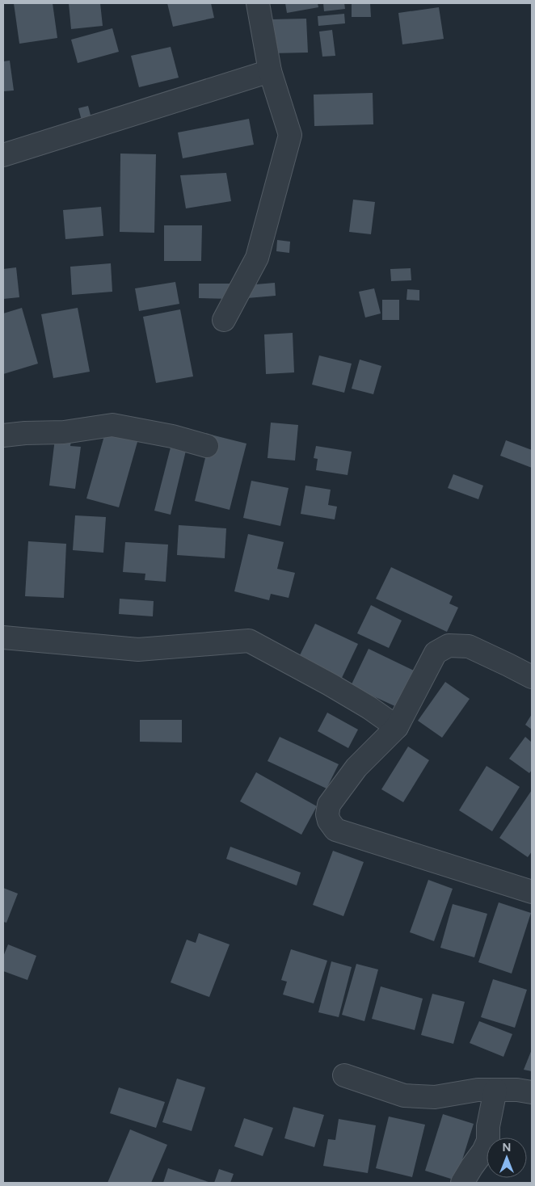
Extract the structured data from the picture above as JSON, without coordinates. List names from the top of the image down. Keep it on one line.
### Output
{"north":"top"}
